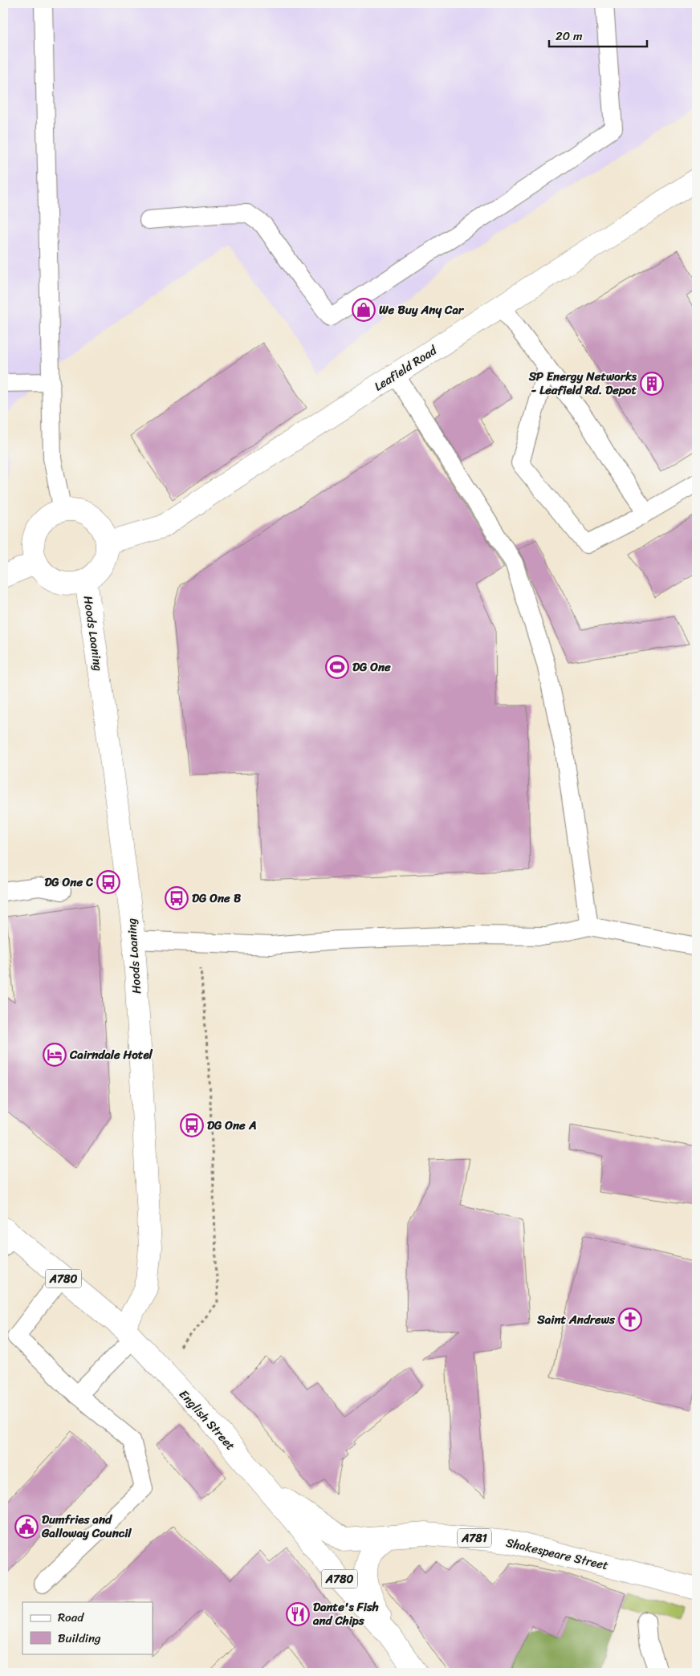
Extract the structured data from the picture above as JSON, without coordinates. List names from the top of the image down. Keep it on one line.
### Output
{"streets":{"street":["Leafield Road","Hoods Loaning","A780","English Street","A781","Shakespeare Street"]},"crossings":[["Leafield Road","Hoods Loaning"],["Hoods Loaning","English Street"],["English Street","Shakespeare Street"]],"places":{"shop":["We Buy Any Car"],"building":["SP Energy Networks - Leafield Rd. Depot"],"sports":["DG One"],"bus stop":["DG One C","DG One B","DG One A"],"hotel":["Cairndale Hotel"],"church":["Saint Andrews"],"public building":["Dumfries and Galloway Council"],"restaurant":["Dante's Fish and Chips"]},"legend":["Road","Building"],"scale_bar":"20 m"}
